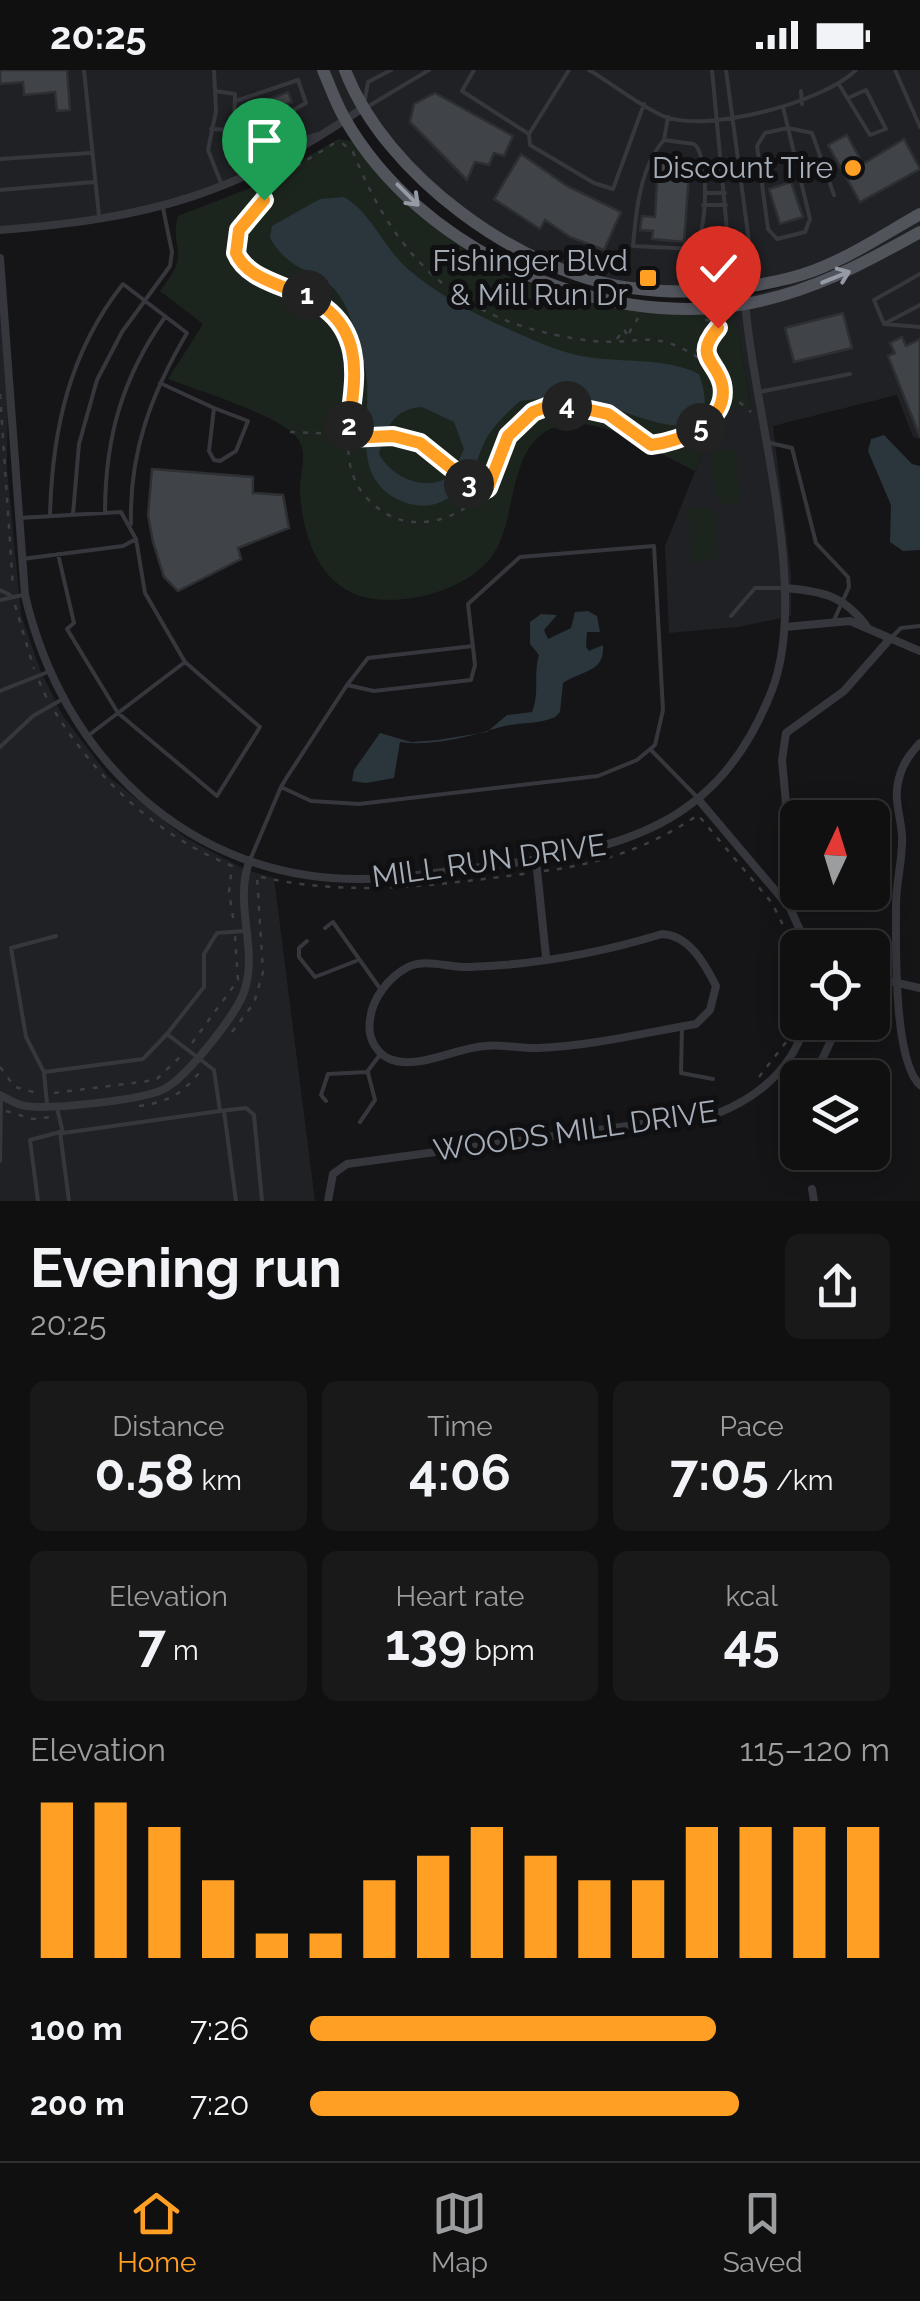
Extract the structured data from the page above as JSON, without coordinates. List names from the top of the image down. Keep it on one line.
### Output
{"streets":{"street":["MILL RUN DRIVE","WOODS MILL DRIVE"]},"places":{"other":["Discount Tire"],"transit":["Fishinger Blvd & Mill Run Dr"]},"north":"top","page":{"status":"20:25","pins":["1","4","2","5","3"],"heading":["Evening run","20:25"],"stats":[["Distance","0.58 km"],["Time","4:06"],["Pace","7:05 /km"],["Elevation","7 m"],["Heart rate","139 bpm"],["kcal","45"]],"chart":["Elevation","115–120 m"],"list":[{"name":"100 m","note":"7:26"},{"name":"200 m","note":"7:20"}],"tabs":["Home","Map","Saved"]}}
